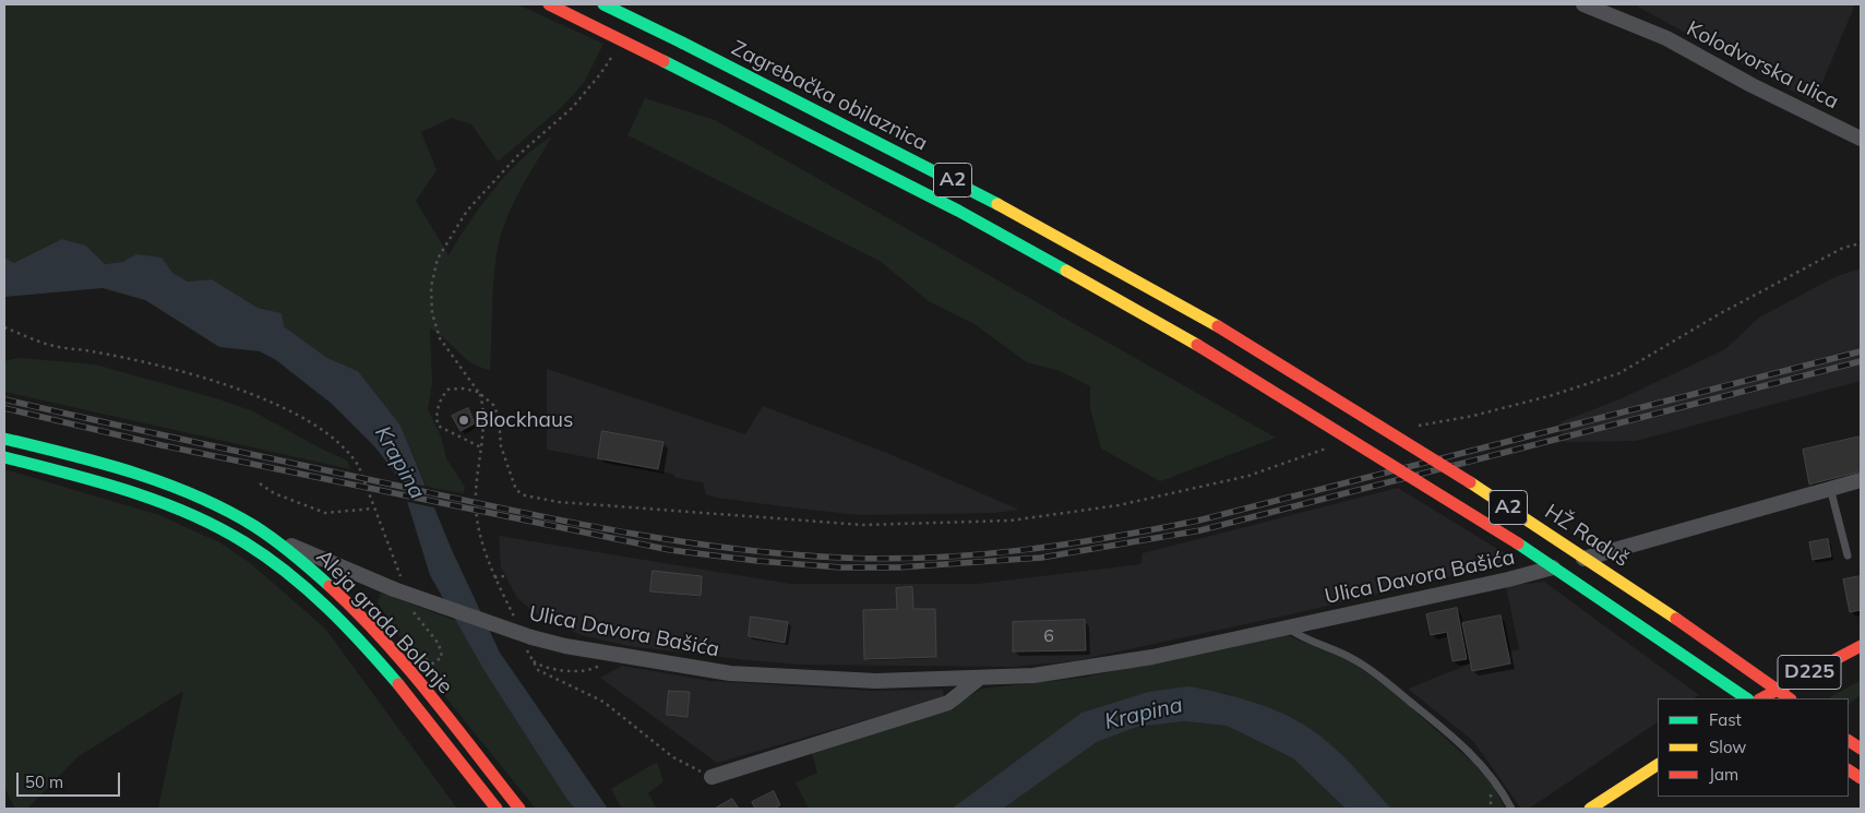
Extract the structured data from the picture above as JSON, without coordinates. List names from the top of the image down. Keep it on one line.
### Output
{"streets":{"main road":["Zagrebačka obilaznica","A2","HŽ Raduš","Aleja grada Bolonje","D225"],"street":["Kolodvorska ulica","Ulica Davora Bašića"]},"crossings":[["Zagrebačka obilaznica","HŽ Raduš"],["Ulica Davora Bašića","Aleja grada Bolonje"]],"water":["Krapina"],"places":["Blockhaus"],"house_numbers":["6"],"legend":["Fast","Slow","Jam"],"scale_bar":"50 m"}
